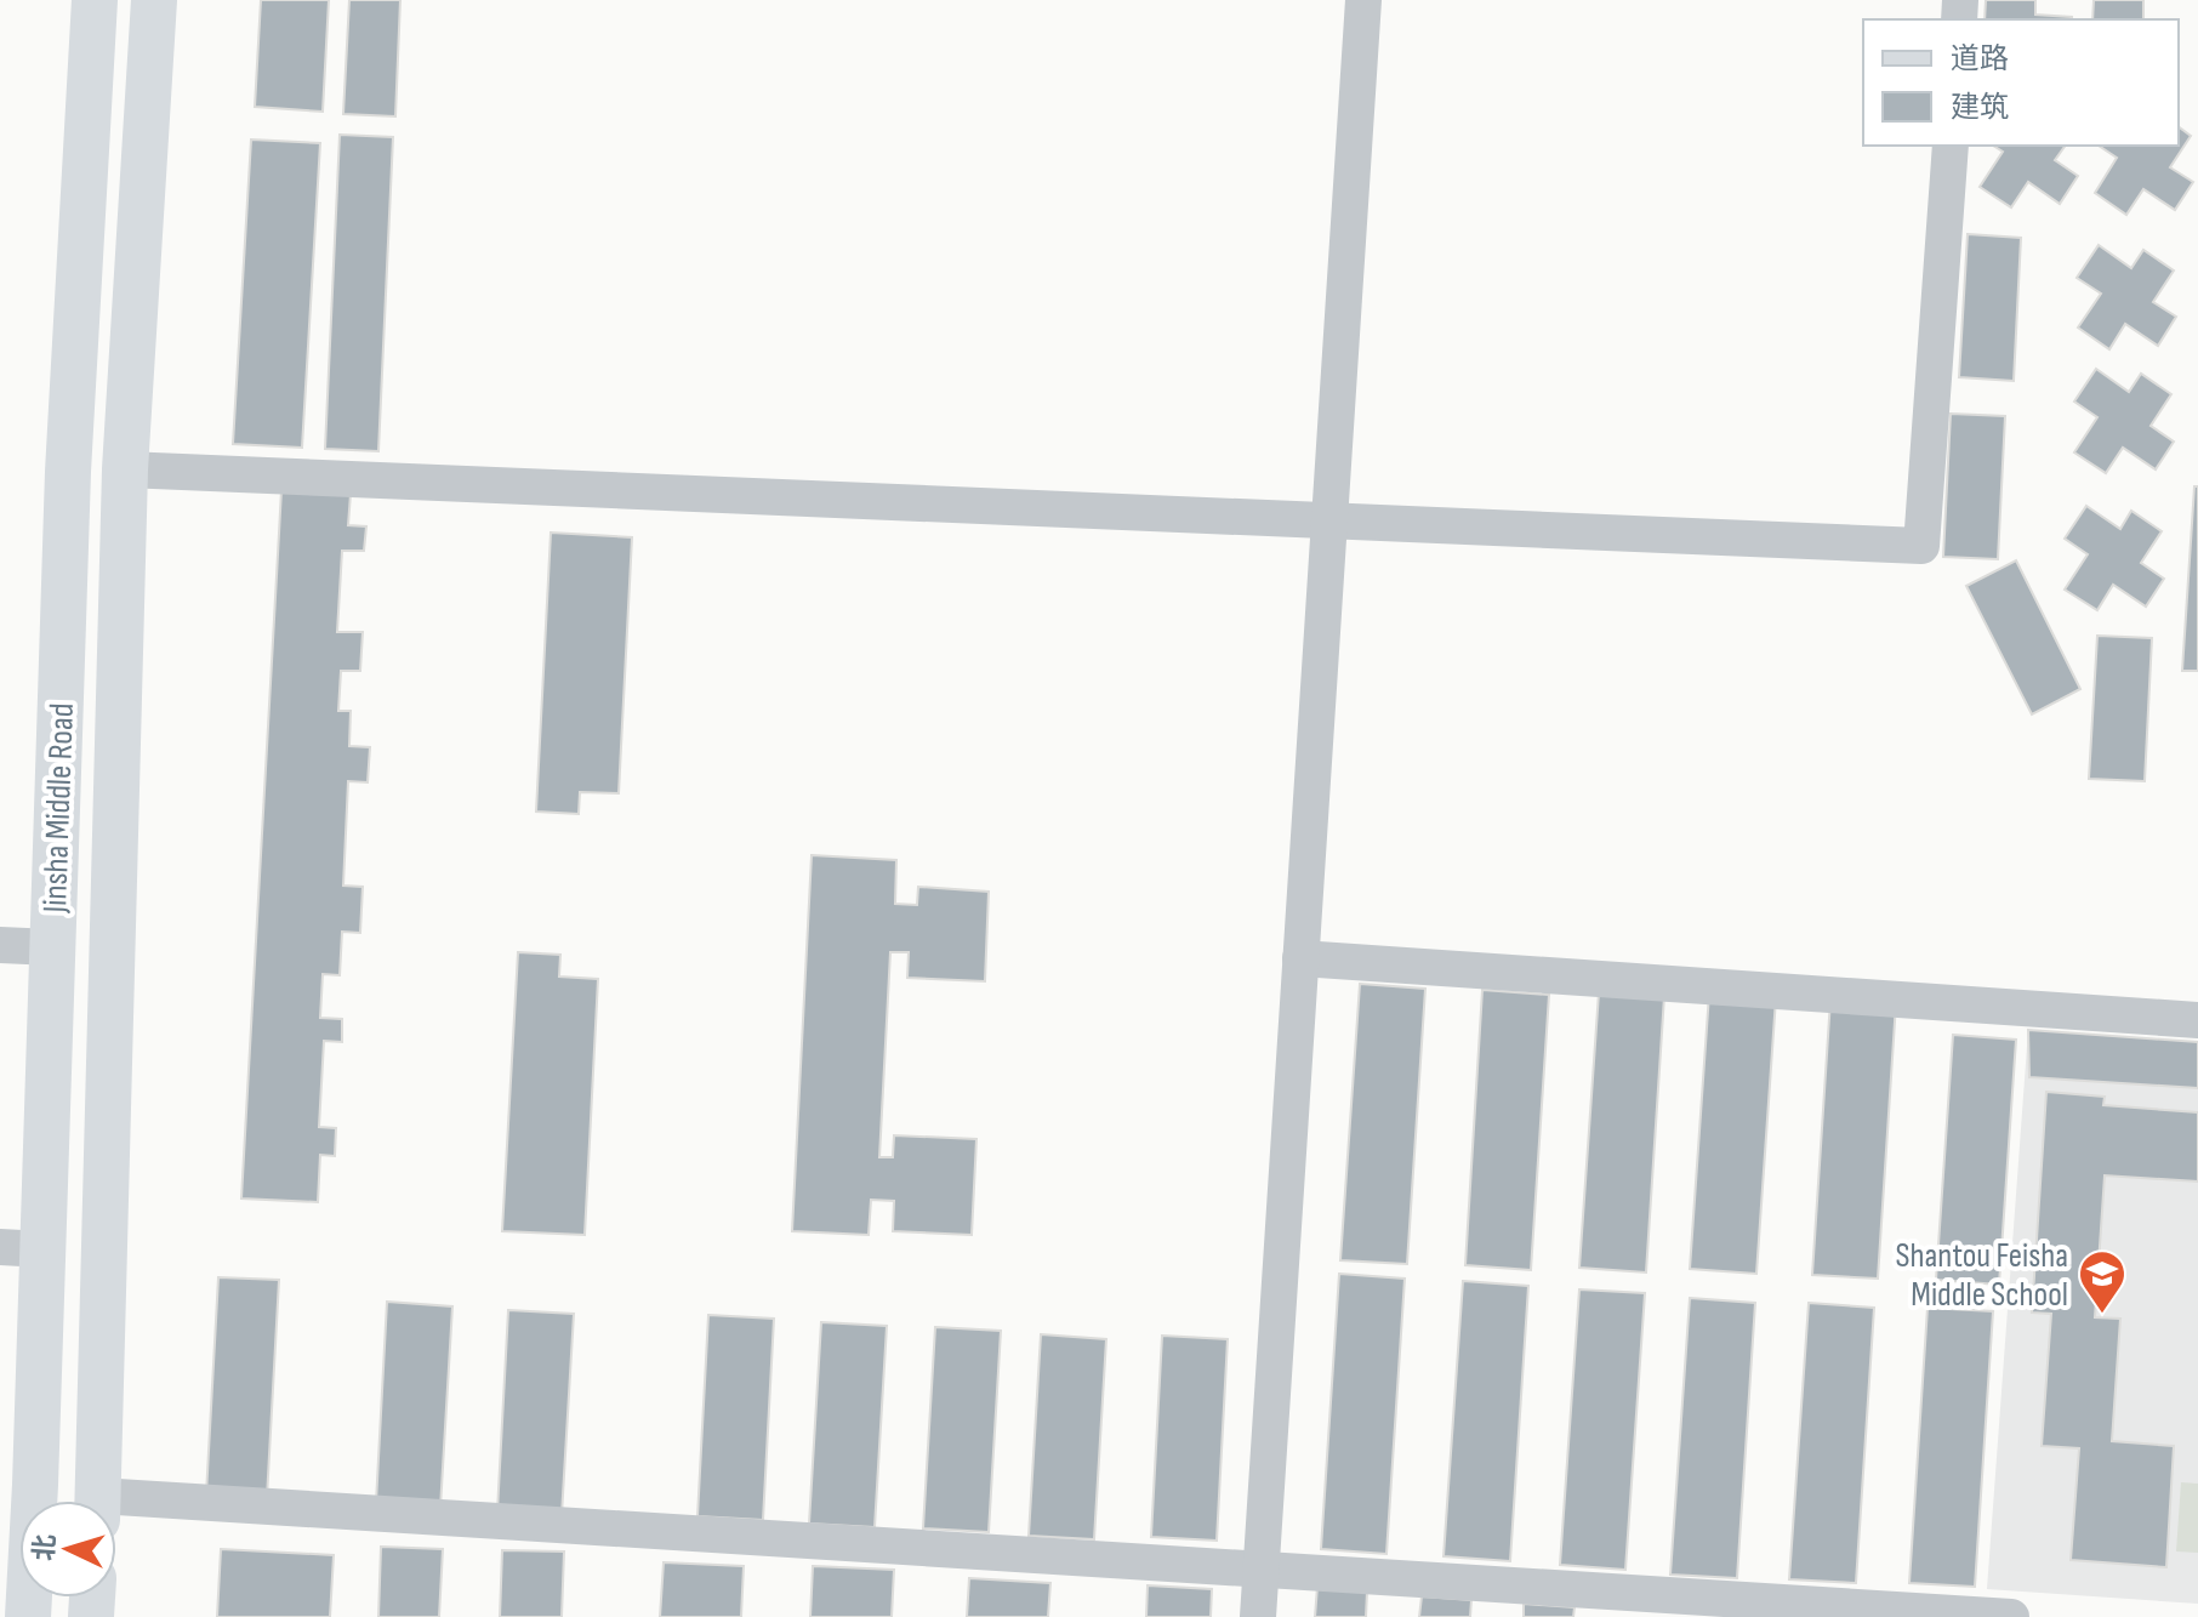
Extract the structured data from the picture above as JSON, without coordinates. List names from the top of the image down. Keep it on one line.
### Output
{"streets":{"main road":["Jinsha Middle Road"]},"places":{"school or university":["Shantou Feisha Middle School"]},"legend":["道路","建筑"],"north":"left"}
